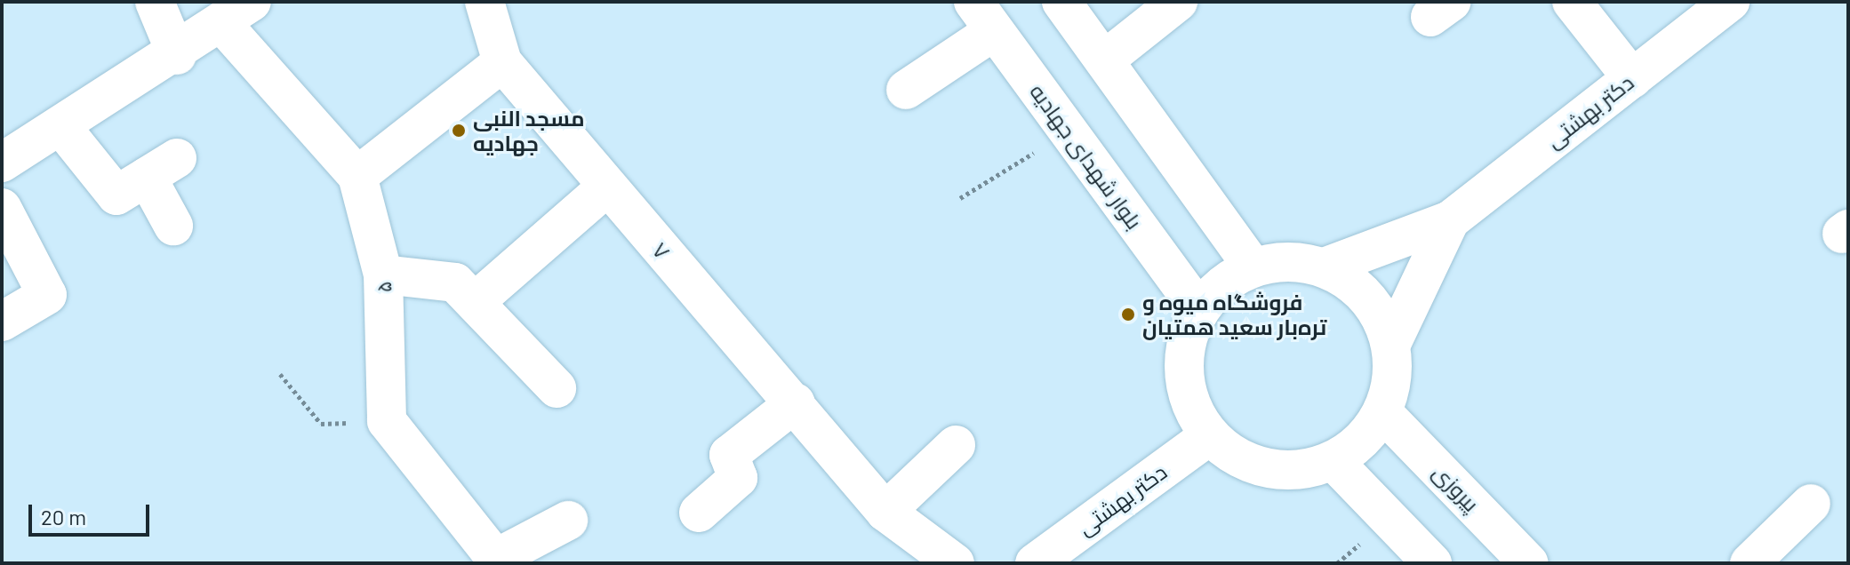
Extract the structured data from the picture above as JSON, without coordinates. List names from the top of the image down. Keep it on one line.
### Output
{"streets":{"main road":["دکتر بهشتی","بلوار شهدای جهادیه","۷","۵","پیروزی"]},"crossings":[["دکتر بهشتی","بلوار شهدای جهادیه"],["دکتر بهشتی","پیروزی"],["بلوار شهدای جهادیه","پیروزی"]],"places":["مسجد النبی جهادیه","فروشگاه میوه و تره‌بار سعید همتیان"],"scale_bar":"20 m"}
